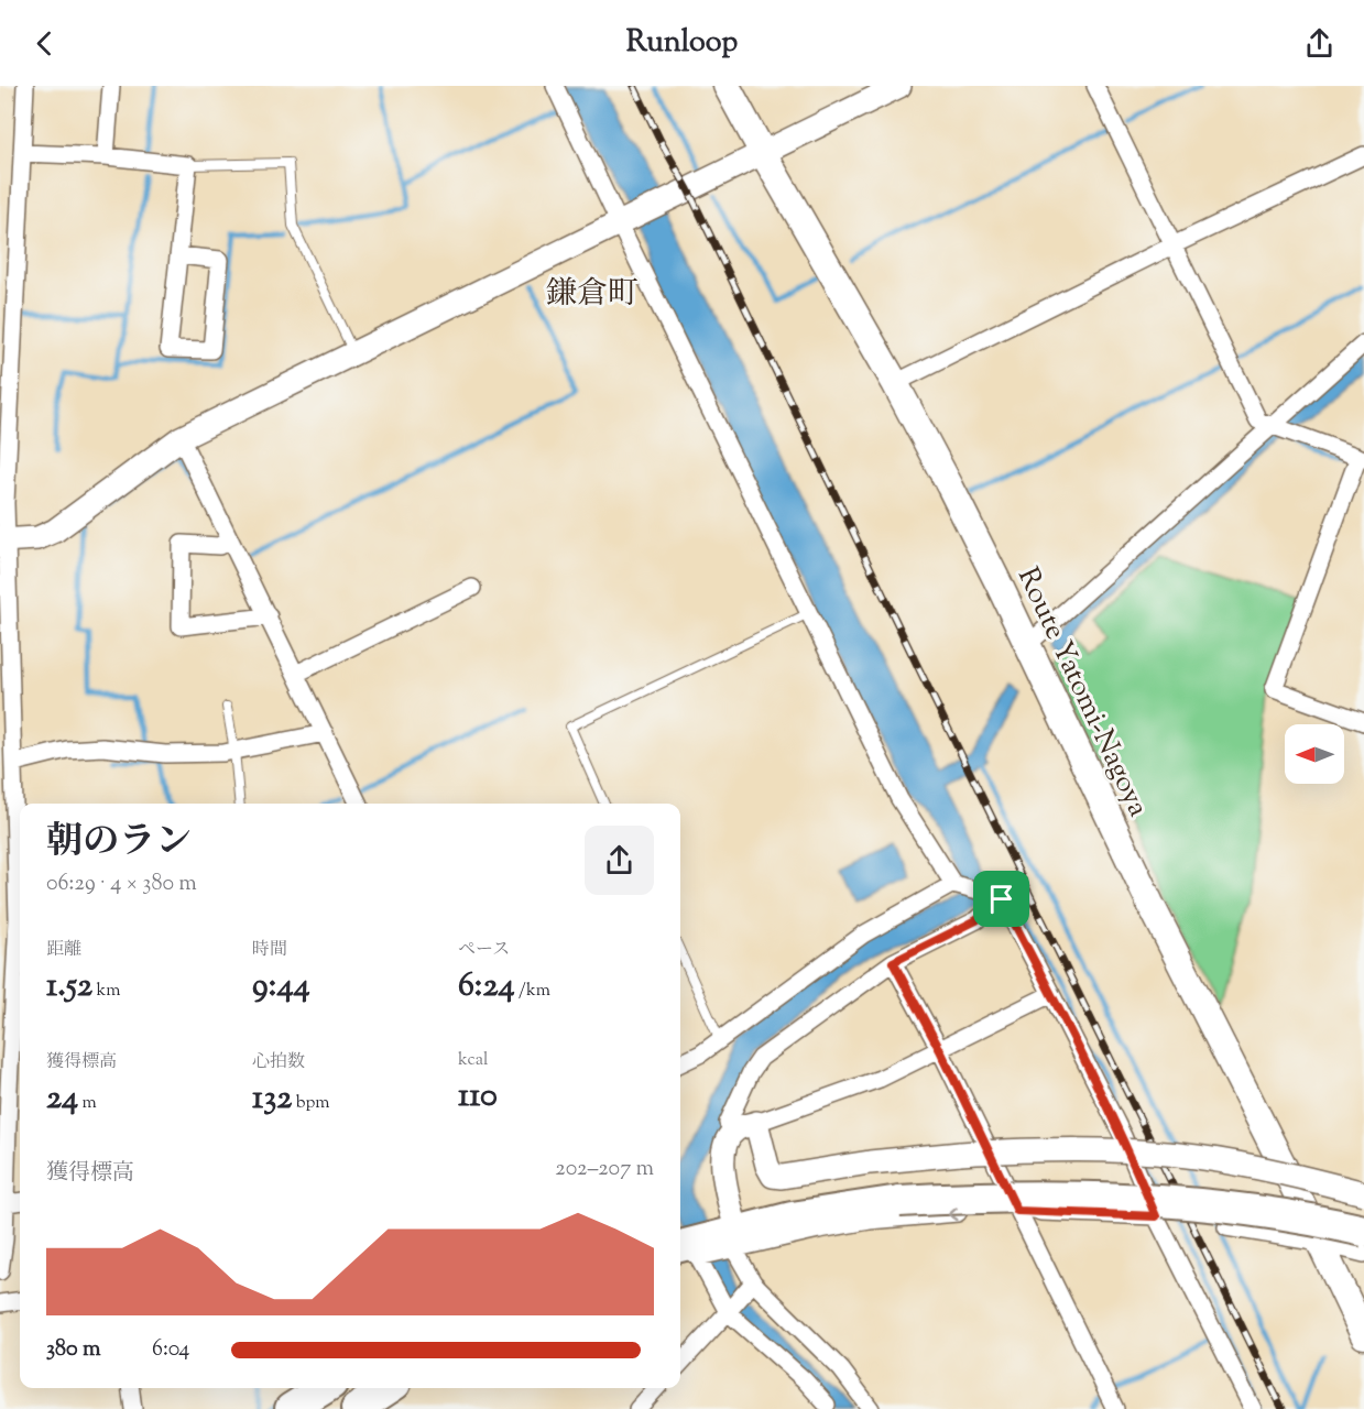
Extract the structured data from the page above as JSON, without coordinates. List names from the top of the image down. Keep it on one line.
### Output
{"streets":{"main road":["Route Yatomi-Nagoya"]},"districts":["鎌倉町"],"north":"left","page":{"header":"Runloop","heading":["朝のラン","06:29 · 4 × 380 m"],"stats":[["距離","1.52 km"],["時間","9:44"],["ペース","6:24 /km"],["獲得標高","24 m"],["心拍数","132 bpm"],["kcal","110"]],"chart":["獲得標高","202–207 m"],"list":[{"name":"380 m","note":"6:04"}]}}
